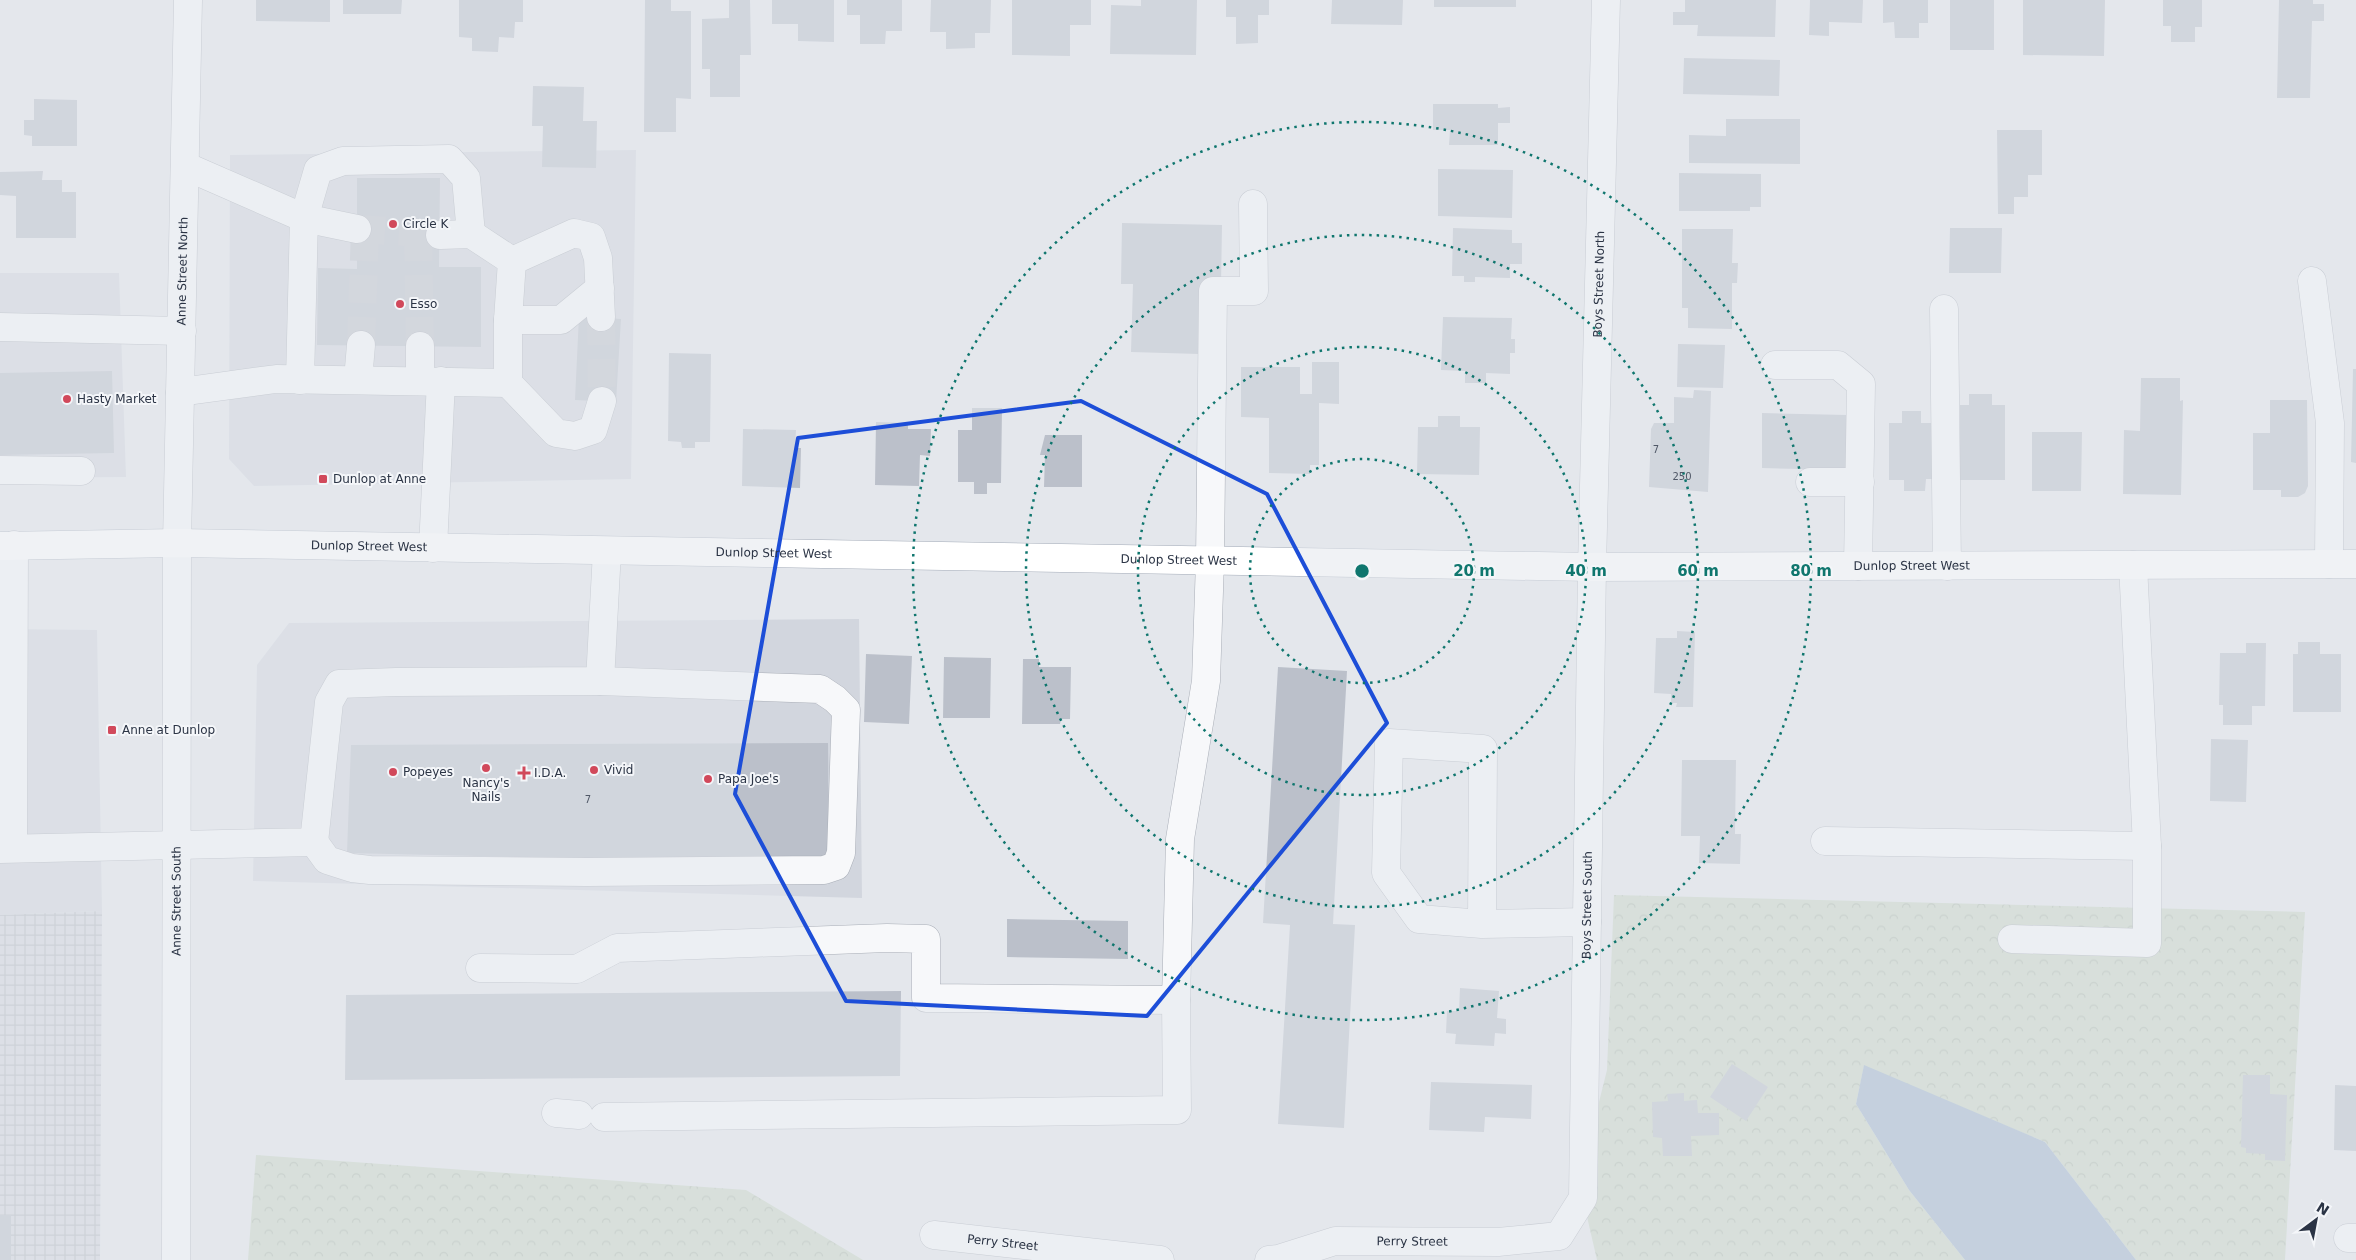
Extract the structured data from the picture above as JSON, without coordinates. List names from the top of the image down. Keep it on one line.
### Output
{"streets":{"main road":["Dunlop Street West"],"street":["Anne Street North","Boys Street North","Anne Street South","Boys Street South","Perry Street"]},"crossings":[["Anne Street North","Dunlop Street West"],["Anne Street North","Anne Street South"],["Boys Street North","Dunlop Street West"],["Boys Street North","Boys Street South"],["Dunlop Street West","Anne Street South"],["Dunlop Street West","Boys Street South"],["Boys Street South","Perry Street"]],"places":{"other":["Circle K","Esso","Hasty Market","Nancy's Nails","Vivid","Popeyes","Papa Joe's"],"transit":["Dunlop at Anne","Anne at Dunlop"],"health":["I.D.A."]},"house_numbers":["7","250","7"],"north":"top right","rings":["20 m","40 m","60 m","80 m"]}
